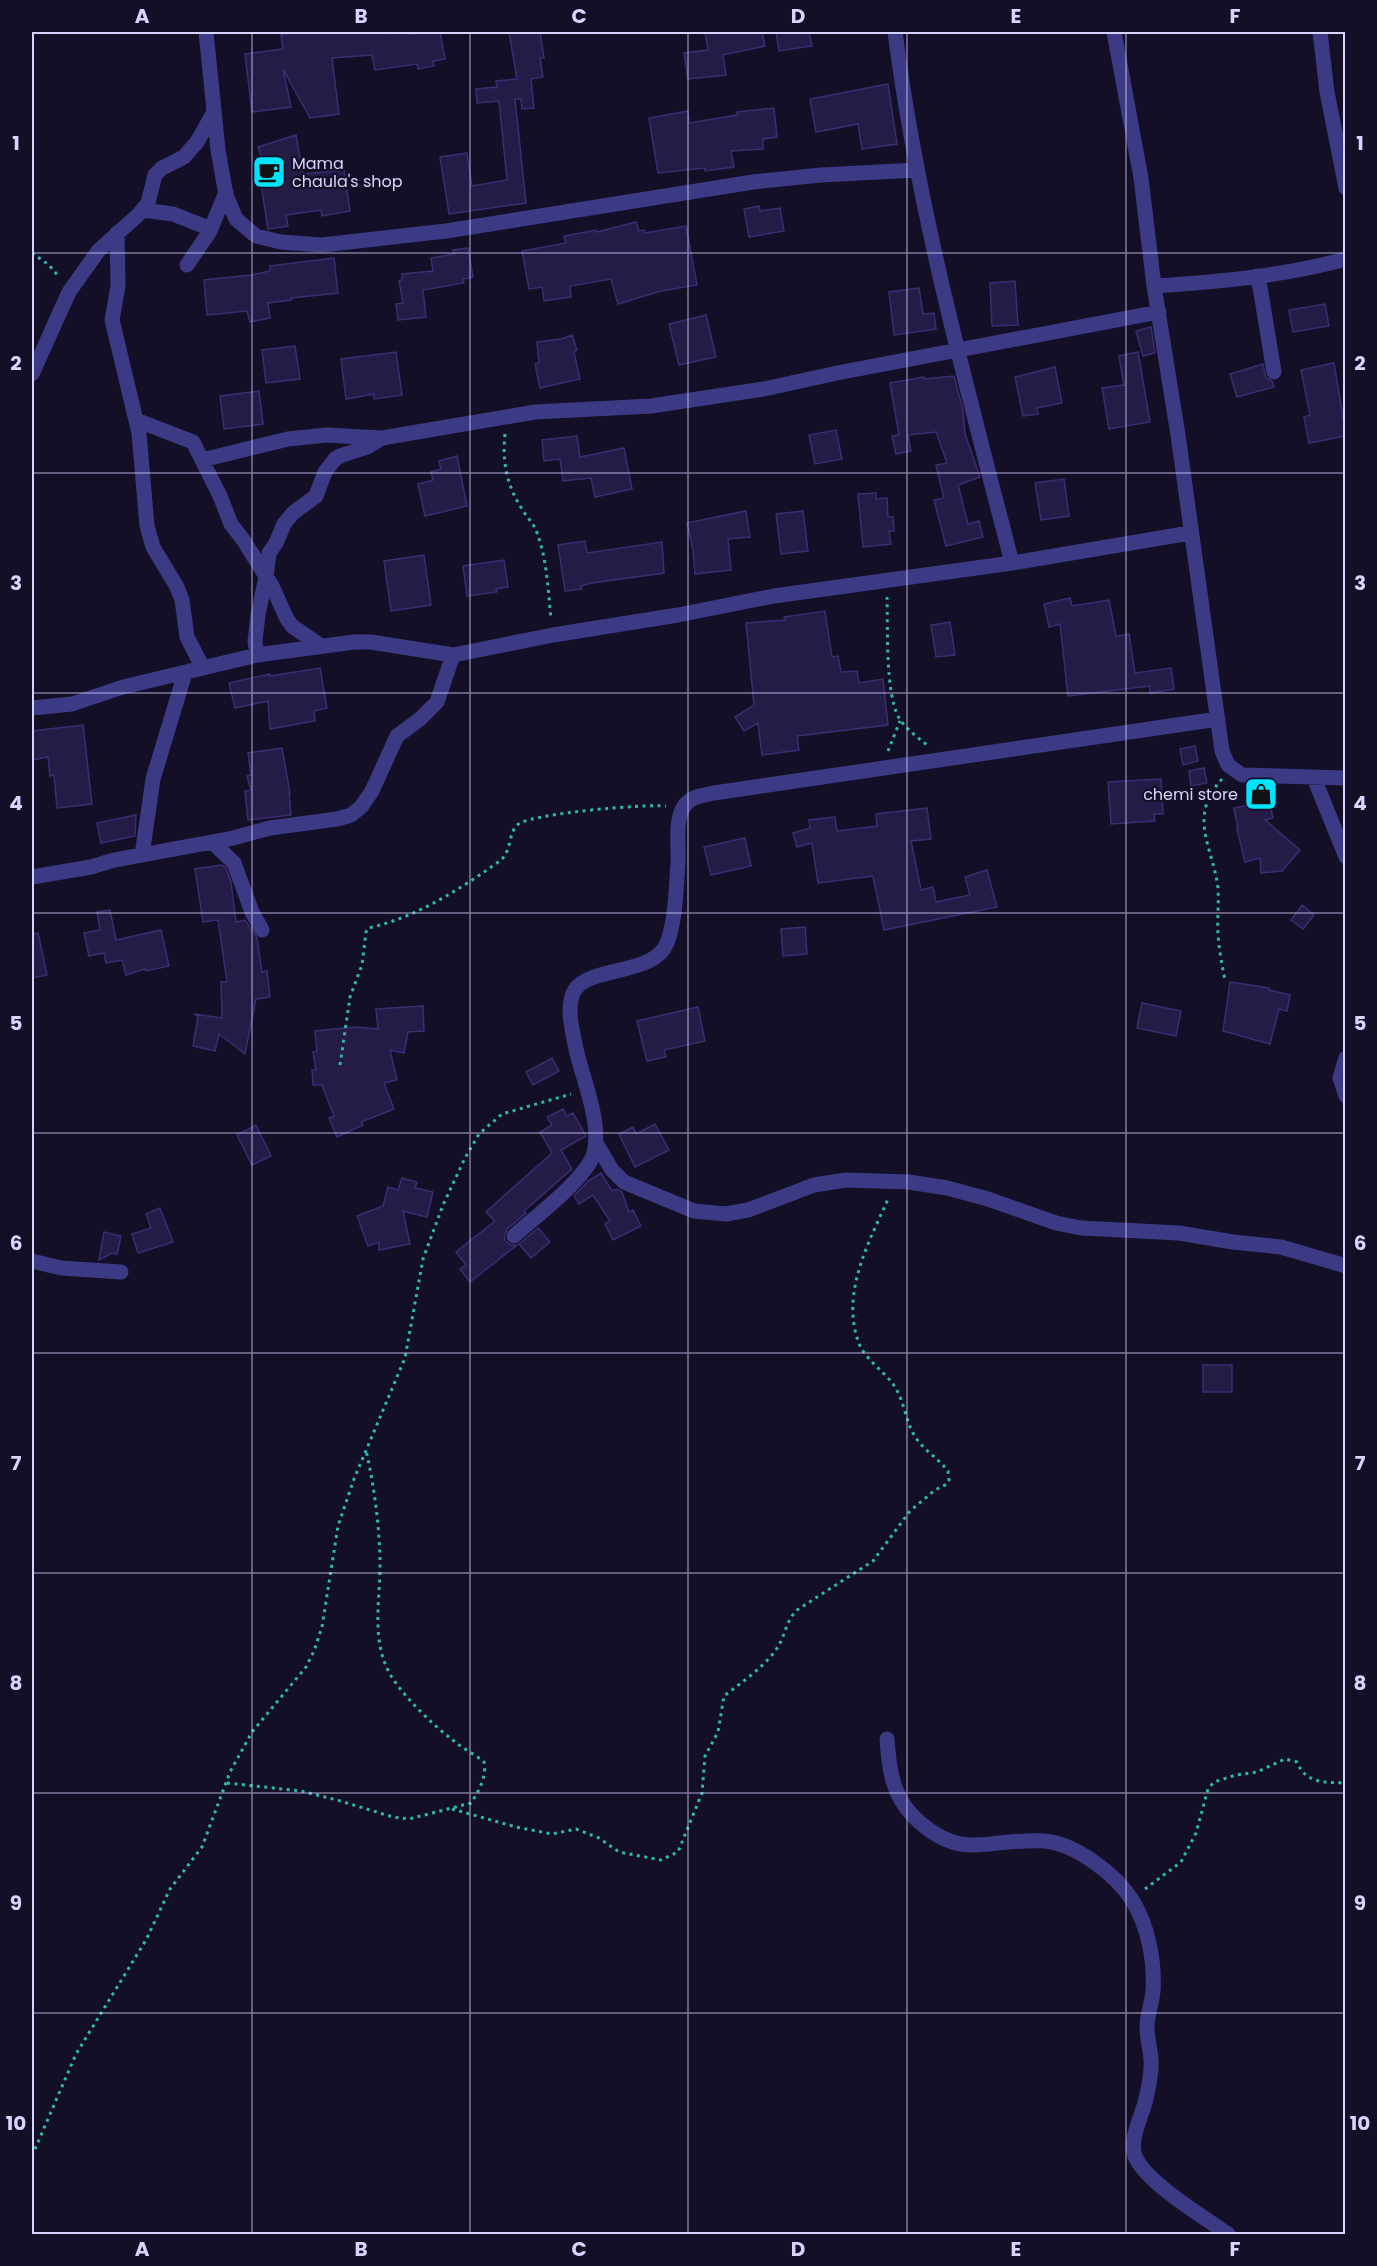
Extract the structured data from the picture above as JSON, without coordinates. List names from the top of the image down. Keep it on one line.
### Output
{"places":{"cafe":["Mama chaula's shop"],"shop":["chemi store"]},"grid":{"columns":["A","B","C","D","E","F"],"rows":["1","2","3","4","5","6","7","8","9","10"]}}
